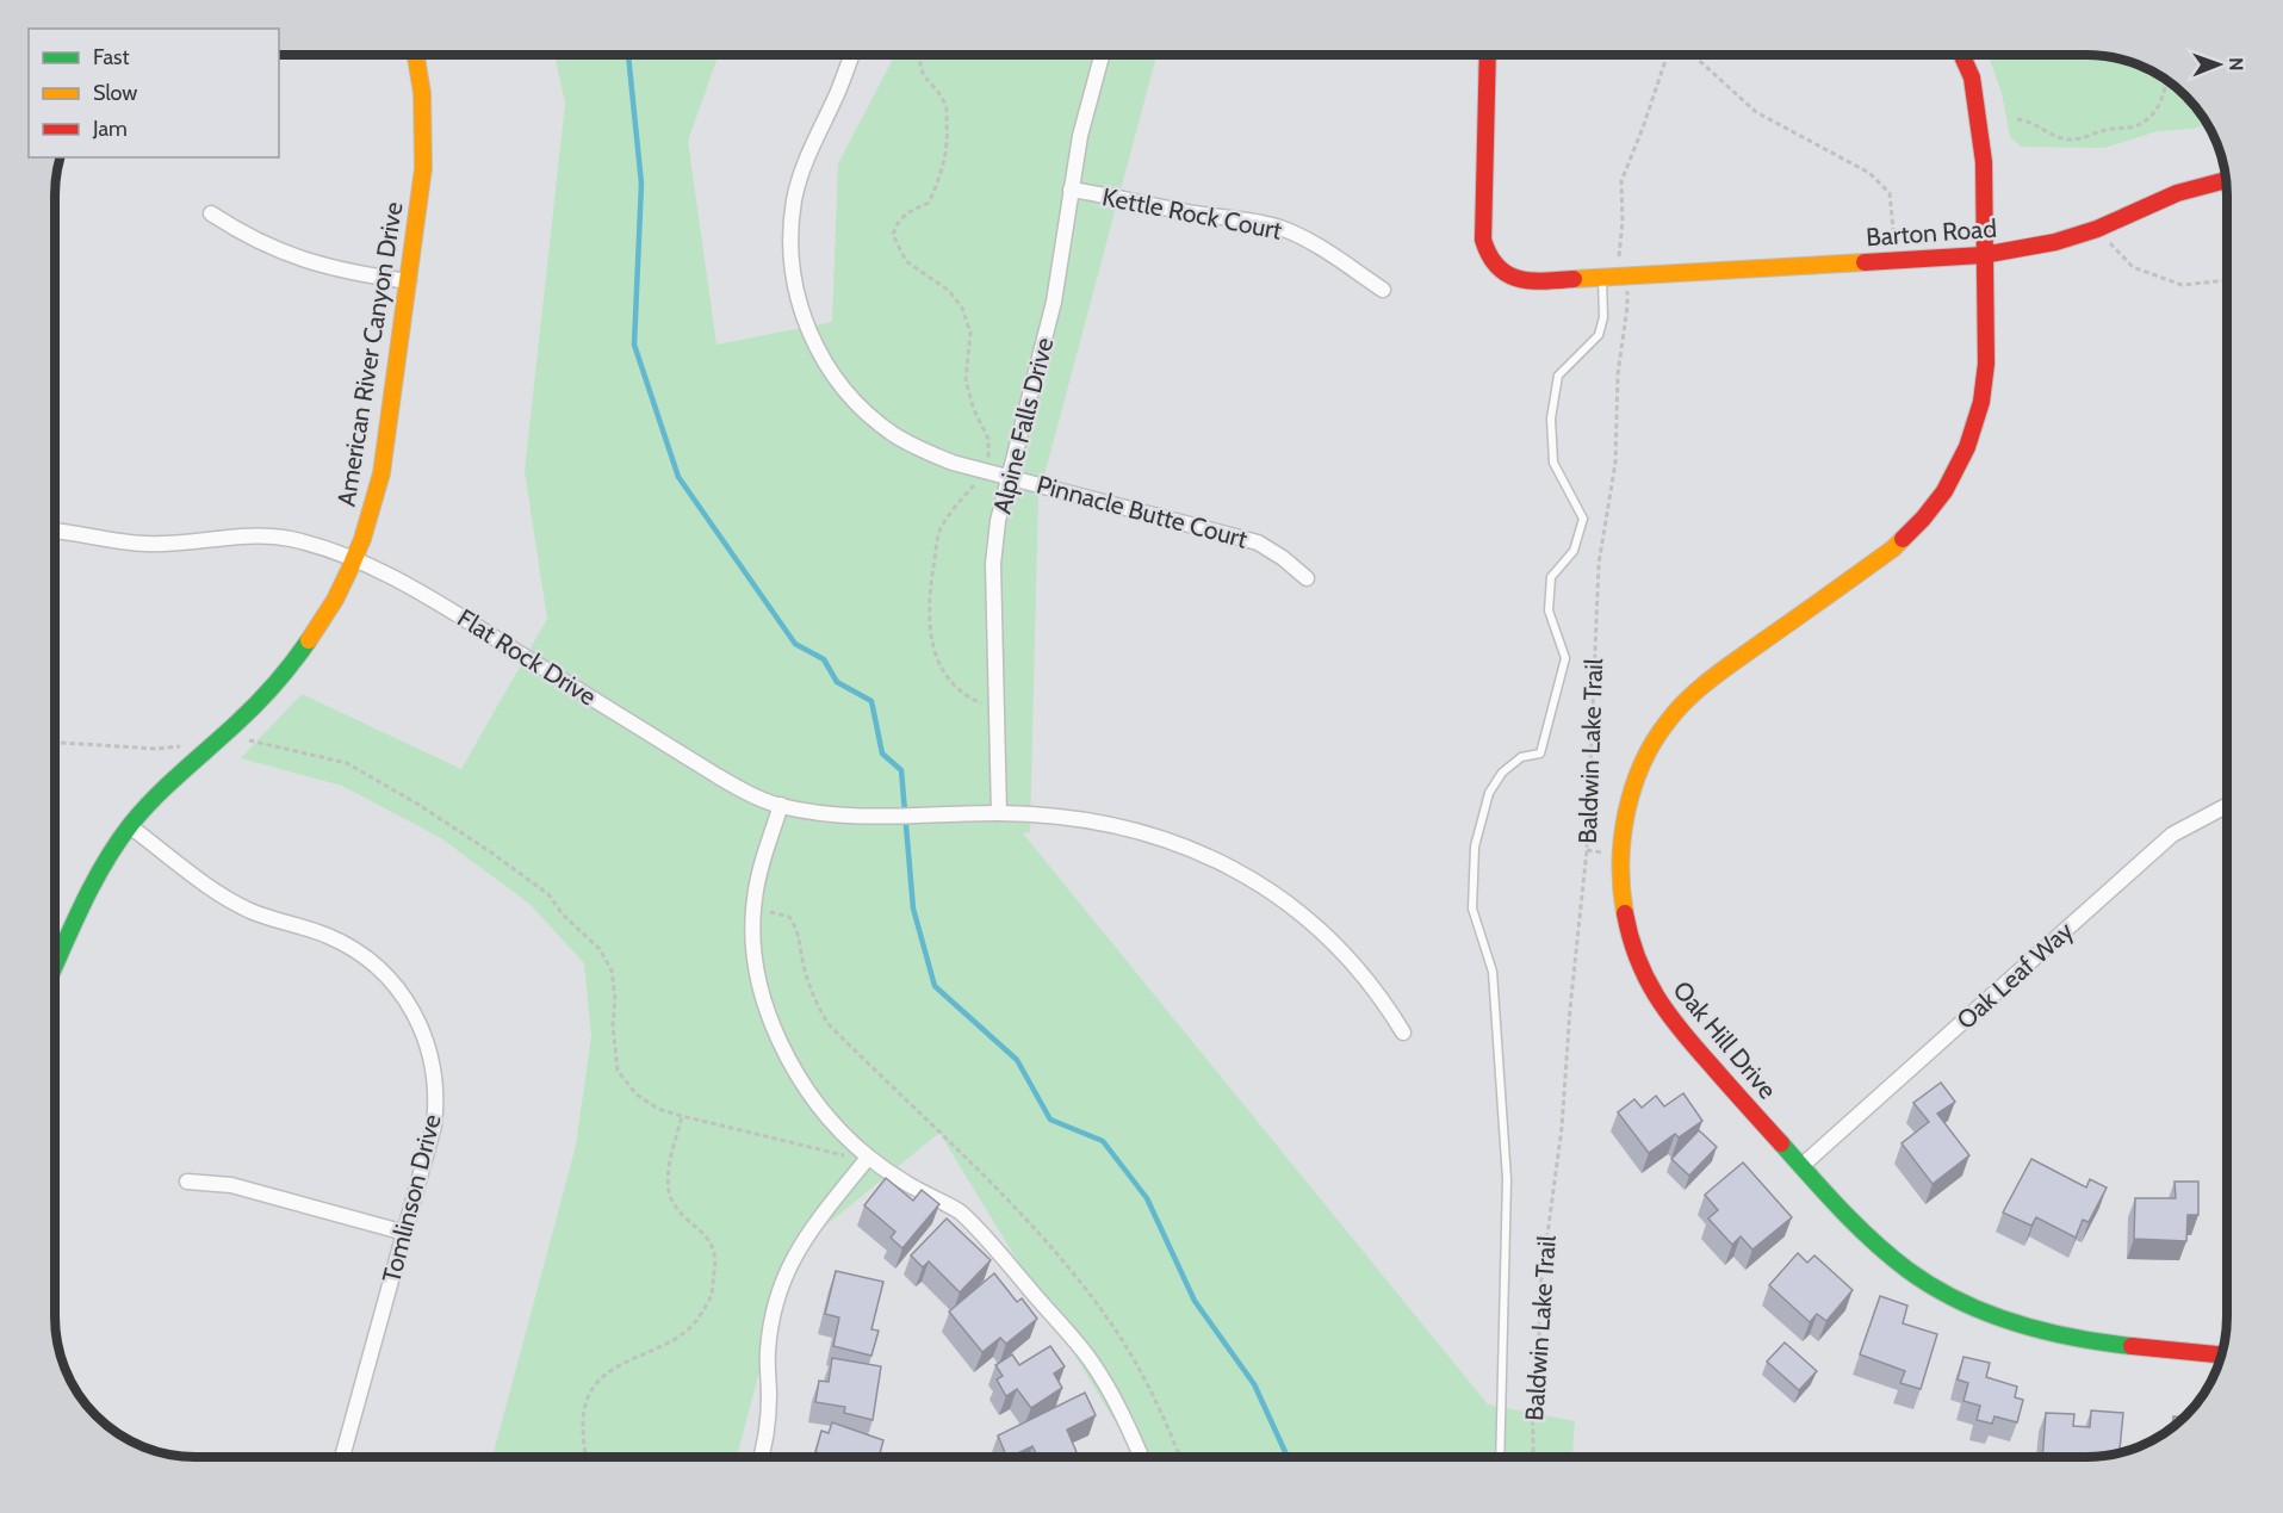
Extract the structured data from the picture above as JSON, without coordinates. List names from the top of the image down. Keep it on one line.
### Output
{"streets":{"street":["Kettle Rock Court","Barton Road","American River Canyon Drive","Alpine Falls Drive","Pinnacle Butte Court","Flat Rock Drive","Oak Leaf Way","Oak Hill Drive","Tomlinson Drive"],"path":["Baldwin Lake Trail"]},"crossings":[["Kettle Rock Court","Alpine Falls Drive"],["Barton Road","Baldwin Lake Trail"],["Barton Road","Oak Hill Drive"],["American River Canyon Drive","Flat Rock Drive"],["American River Canyon Drive","Tomlinson Drive"],["Alpine Falls Drive","Pinnacle Butte Court"],["Alpine Falls Drive","Flat Rock Drive"],["Oak Leaf Way","Oak Hill Drive"]],"legend":["Fast","Slow","Jam"],"north":"right"}
